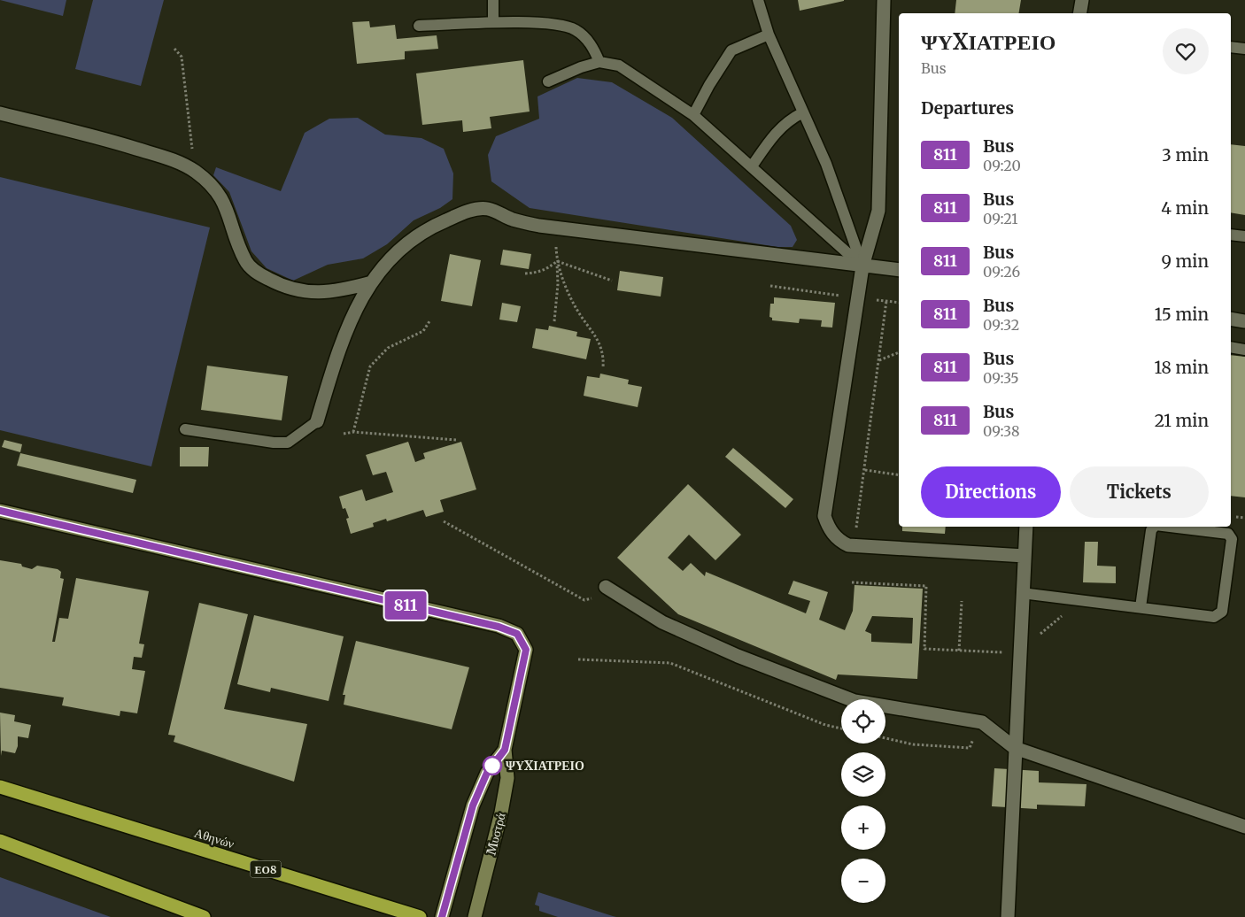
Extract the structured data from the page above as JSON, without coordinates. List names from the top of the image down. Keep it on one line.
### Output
{"streets":{"highway":["Αθηνών","ΕΟ8"],"street":["Μυστρά"]},"places":["ΨΥΧΙΑΤΡΕΙΟ"],"lines":["bus line 811"],"page":{"on_map":"811","heading":[["ΨΥΧΙΑΤΡΕΙΟ","Bus"],"Departures"],"list":[{"mark":"811","name":"Bus","note":"09:20","value":"3 min"},{"mark":"811","name":"Bus","note":"09:21","value":"4 min"},{"mark":"811","name":"Bus","note":"09:26","value":"9 min"},{"mark":"811","name":"Bus","note":"09:32","value":"15 min"},{"mark":"811","name":"Bus","note":"09:35","value":"18 min"},{"mark":"811","name":"Bus","note":"09:38","value":"21 min"}],"buttons":["Directions","Tickets"],"map_buttons":["+","−"]}}
